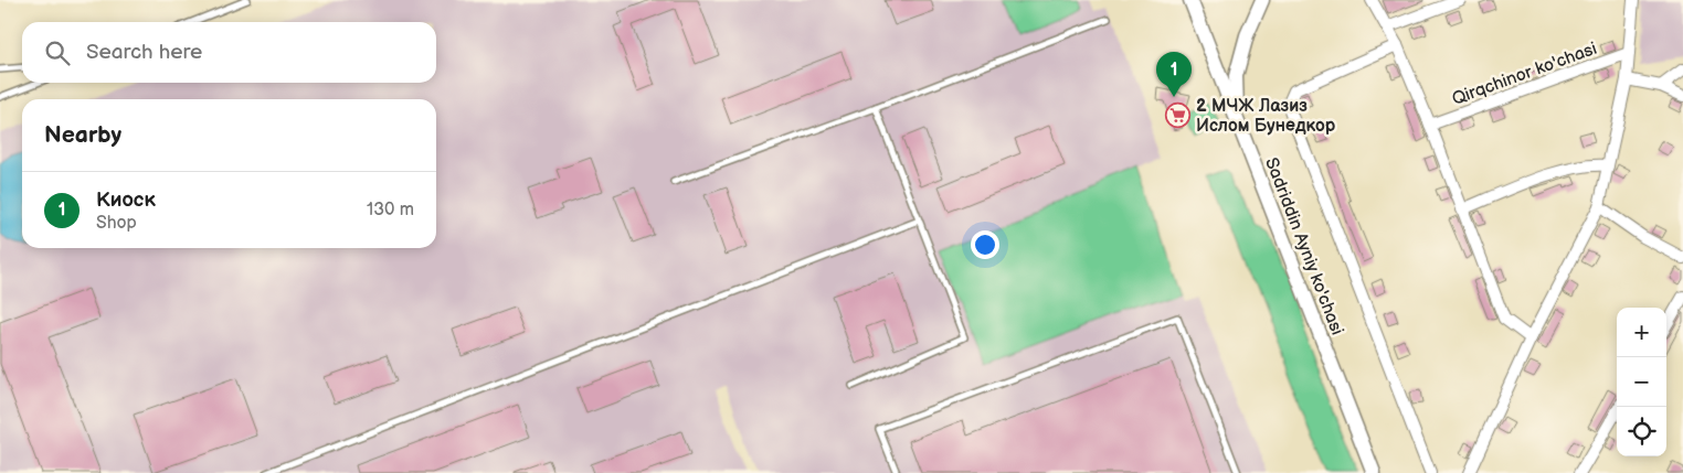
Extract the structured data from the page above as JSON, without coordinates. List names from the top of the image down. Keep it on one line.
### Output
{"streets":{"street":["Qirqchinor ko'chasi","Sadriddin Ayniy ko'chasi"]},"places":{"supermarket":["2 МЧЖ Лазиз Ислом Бунедкор"]},"page":{"search":"Search here","pins":"1","heading":"Nearby","list":[{"mark":"1","name":"Киоск","note":"Shop","value":"130 m"}],"map_buttons":["+","−"]}}
